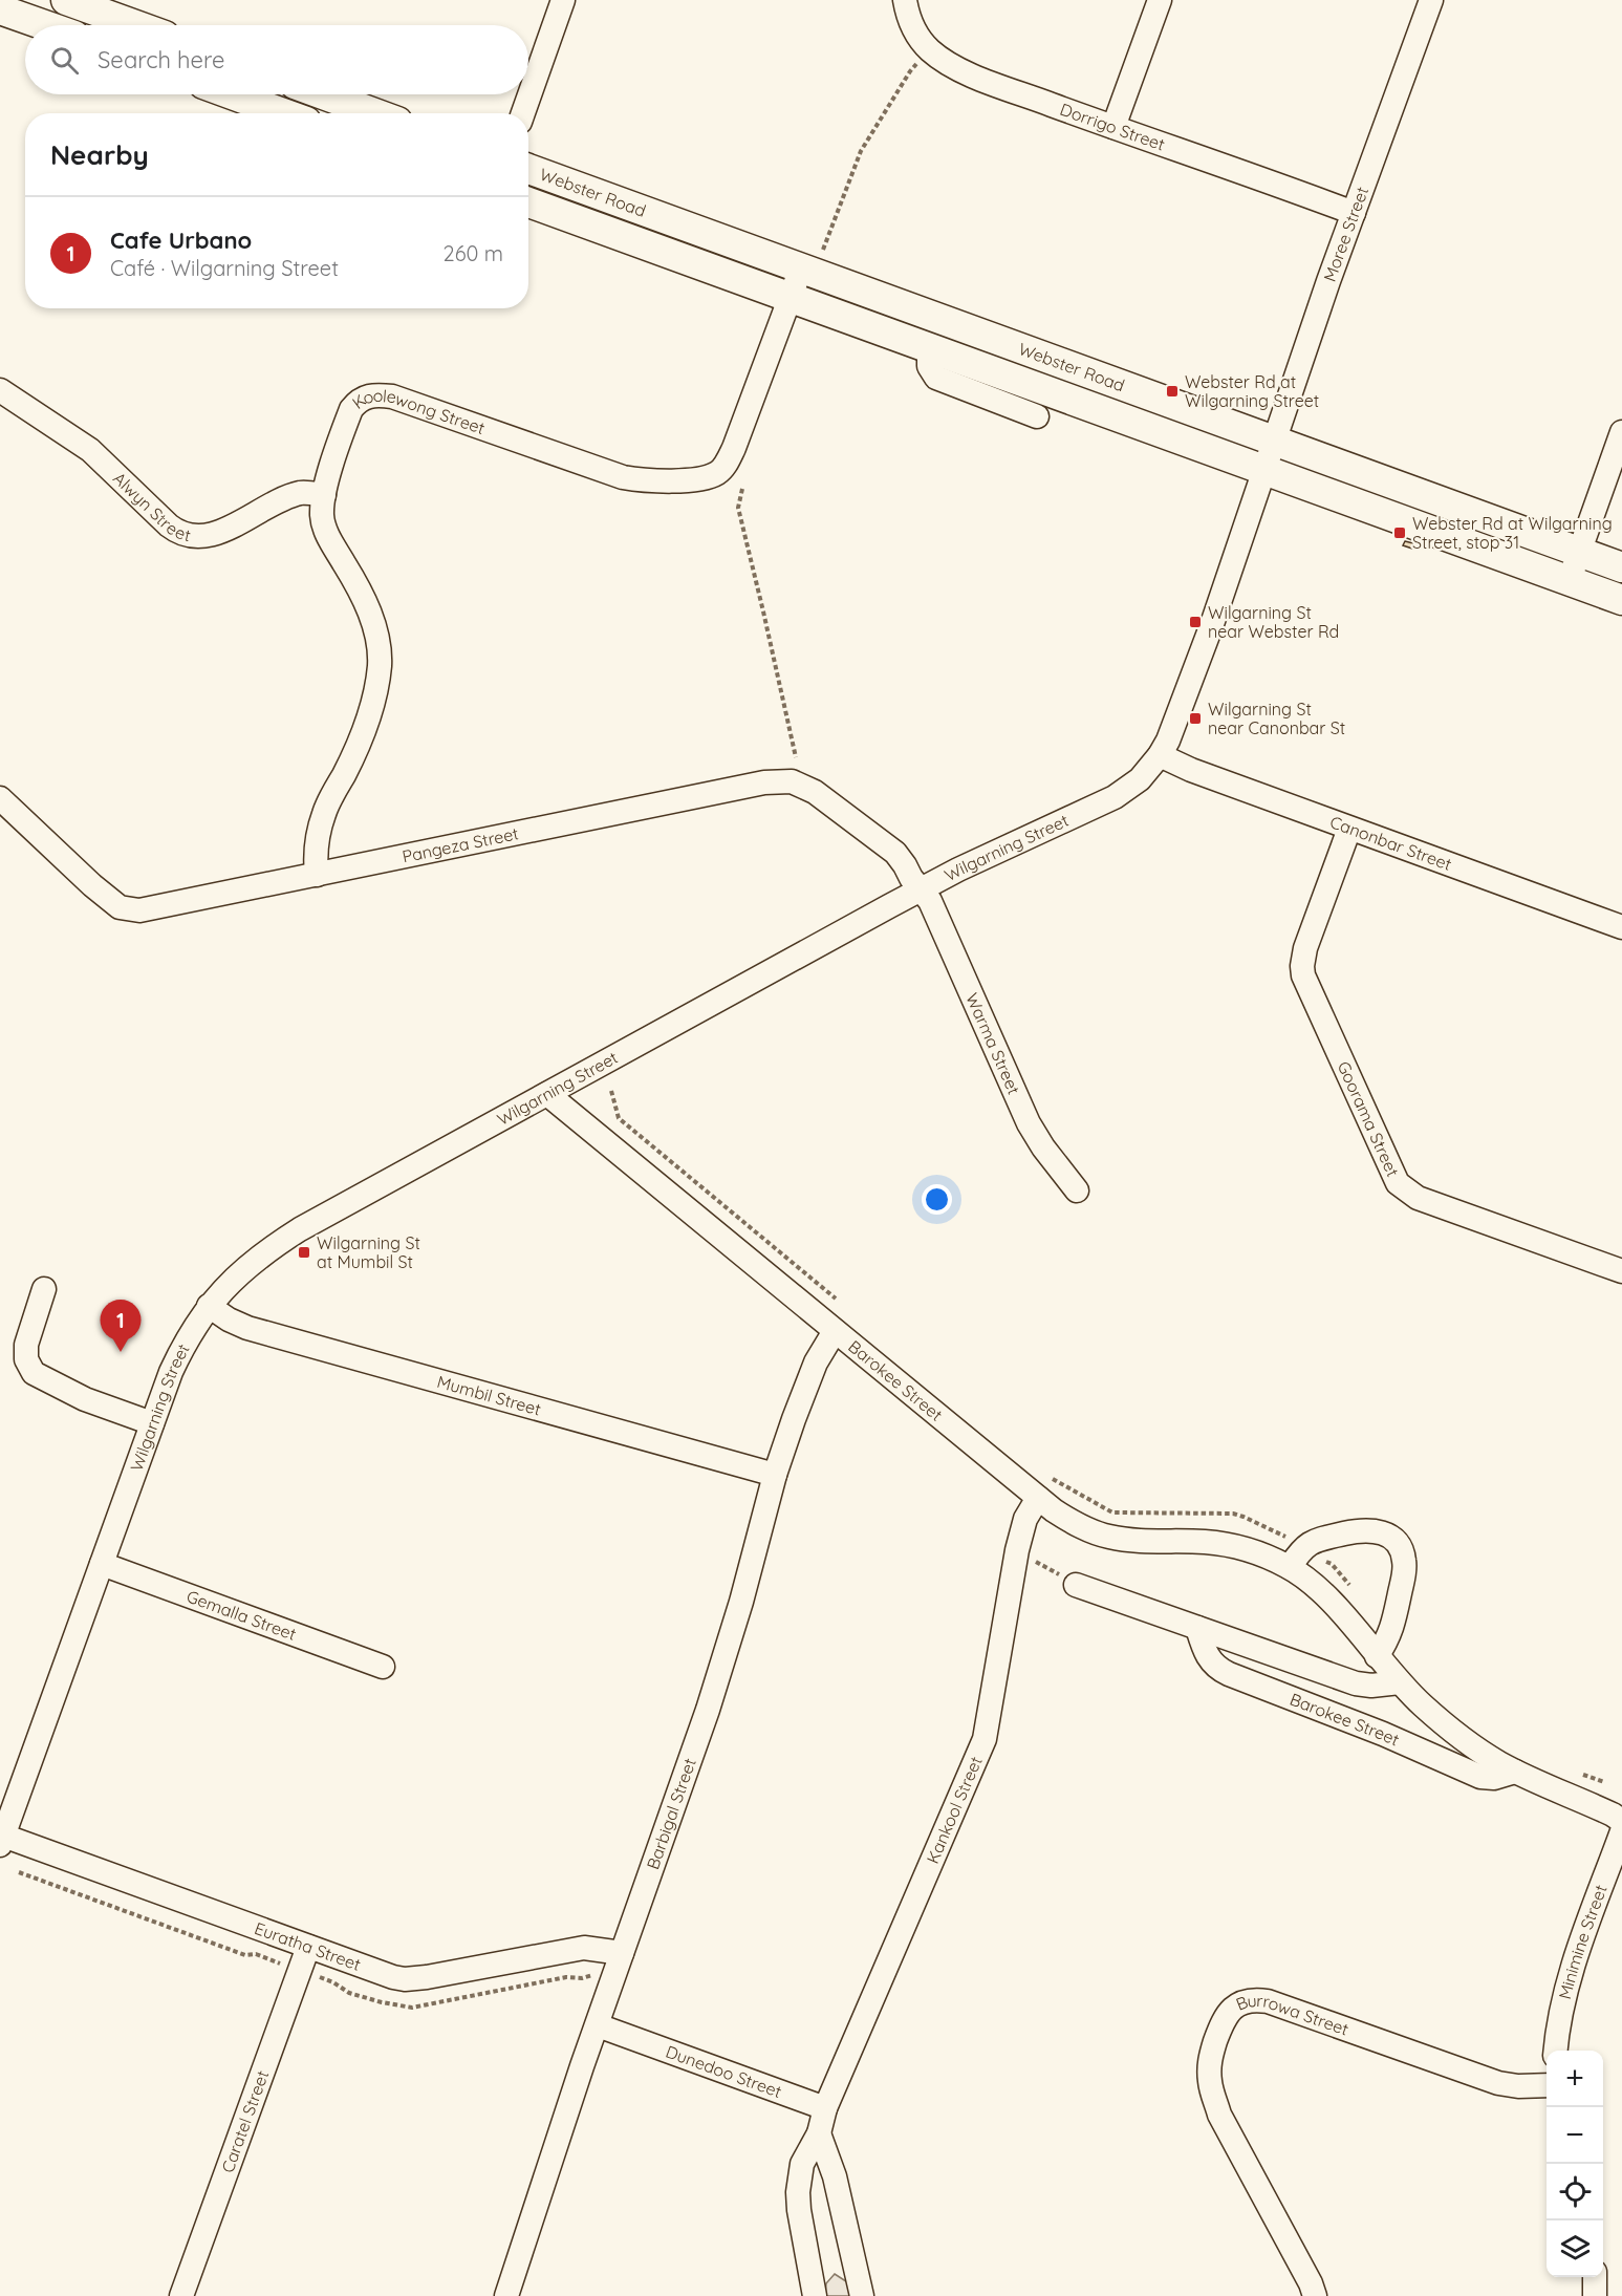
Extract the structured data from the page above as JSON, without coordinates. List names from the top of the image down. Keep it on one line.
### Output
{"streets":{"main road":["Webster Road"],"street":["Dorrigo Street","Moree Street","Koolewong Street","Alwyn Street","Canonbar Street","Pangeza Street","Wilgarning Street","Warma Street","Goorama Street","Barokee Street","Mumbil Street","Gemalla Street","Kankool Street","Barbigal Street","Minimine Street","Euratha Street","Burrowa Street","Dunedoo Street","Caratel Street"]},"crossings":[["Dorrigo Street","Moree Street"],["Webster Road","Moree Street"],["Webster Road","Koolewong Street"],["Webster Road","Wilgarning Street"],["Moree Street","Wilgarning Street"],["Koolewong Street","Alwyn Street"],["Koolewong Street","Pangeza Street"],["Canonbar Street","Wilgarning Street"],["Canonbar Street","Goorama Street"],["Pangeza Street","Wilgarning Street"],["Pangeza Street","Warma Street"],["Wilgarning Street","Warma Street"],["Wilgarning Street","Barokee Street"],["Wilgarning Street","Mumbil Street"],["Wilgarning Street","Gemalla Street"],["Wilgarning Street","Euratha Street"],["Barokee Street","Kankool Street"],["Barokee Street","Barbigal Street"],["Mumbil Street","Barbigal Street"],["Kankool Street","Dunedoo Street"],["Barbigal Street","Euratha Street"],["Barbigal Street","Dunedoo Street"],["Euratha Street","Caratel Street"]],"places":{"transit":["Webster Rd at Wilgarning Street","Webster Rd at Wilgarning Street, stop 31","Wilgarning St near Webster Rd","Wilgarning St near Canonbar St","Wilgarning St at Mumbil St"]},"page":{"search":"Search here","heading":"Nearby","list":[{"mark":"1","name":"Cafe Urbano","note":"Café · Wilgarning Street","value":"260 m"}],"pins":"1","map_buttons":["+","−"]}}
